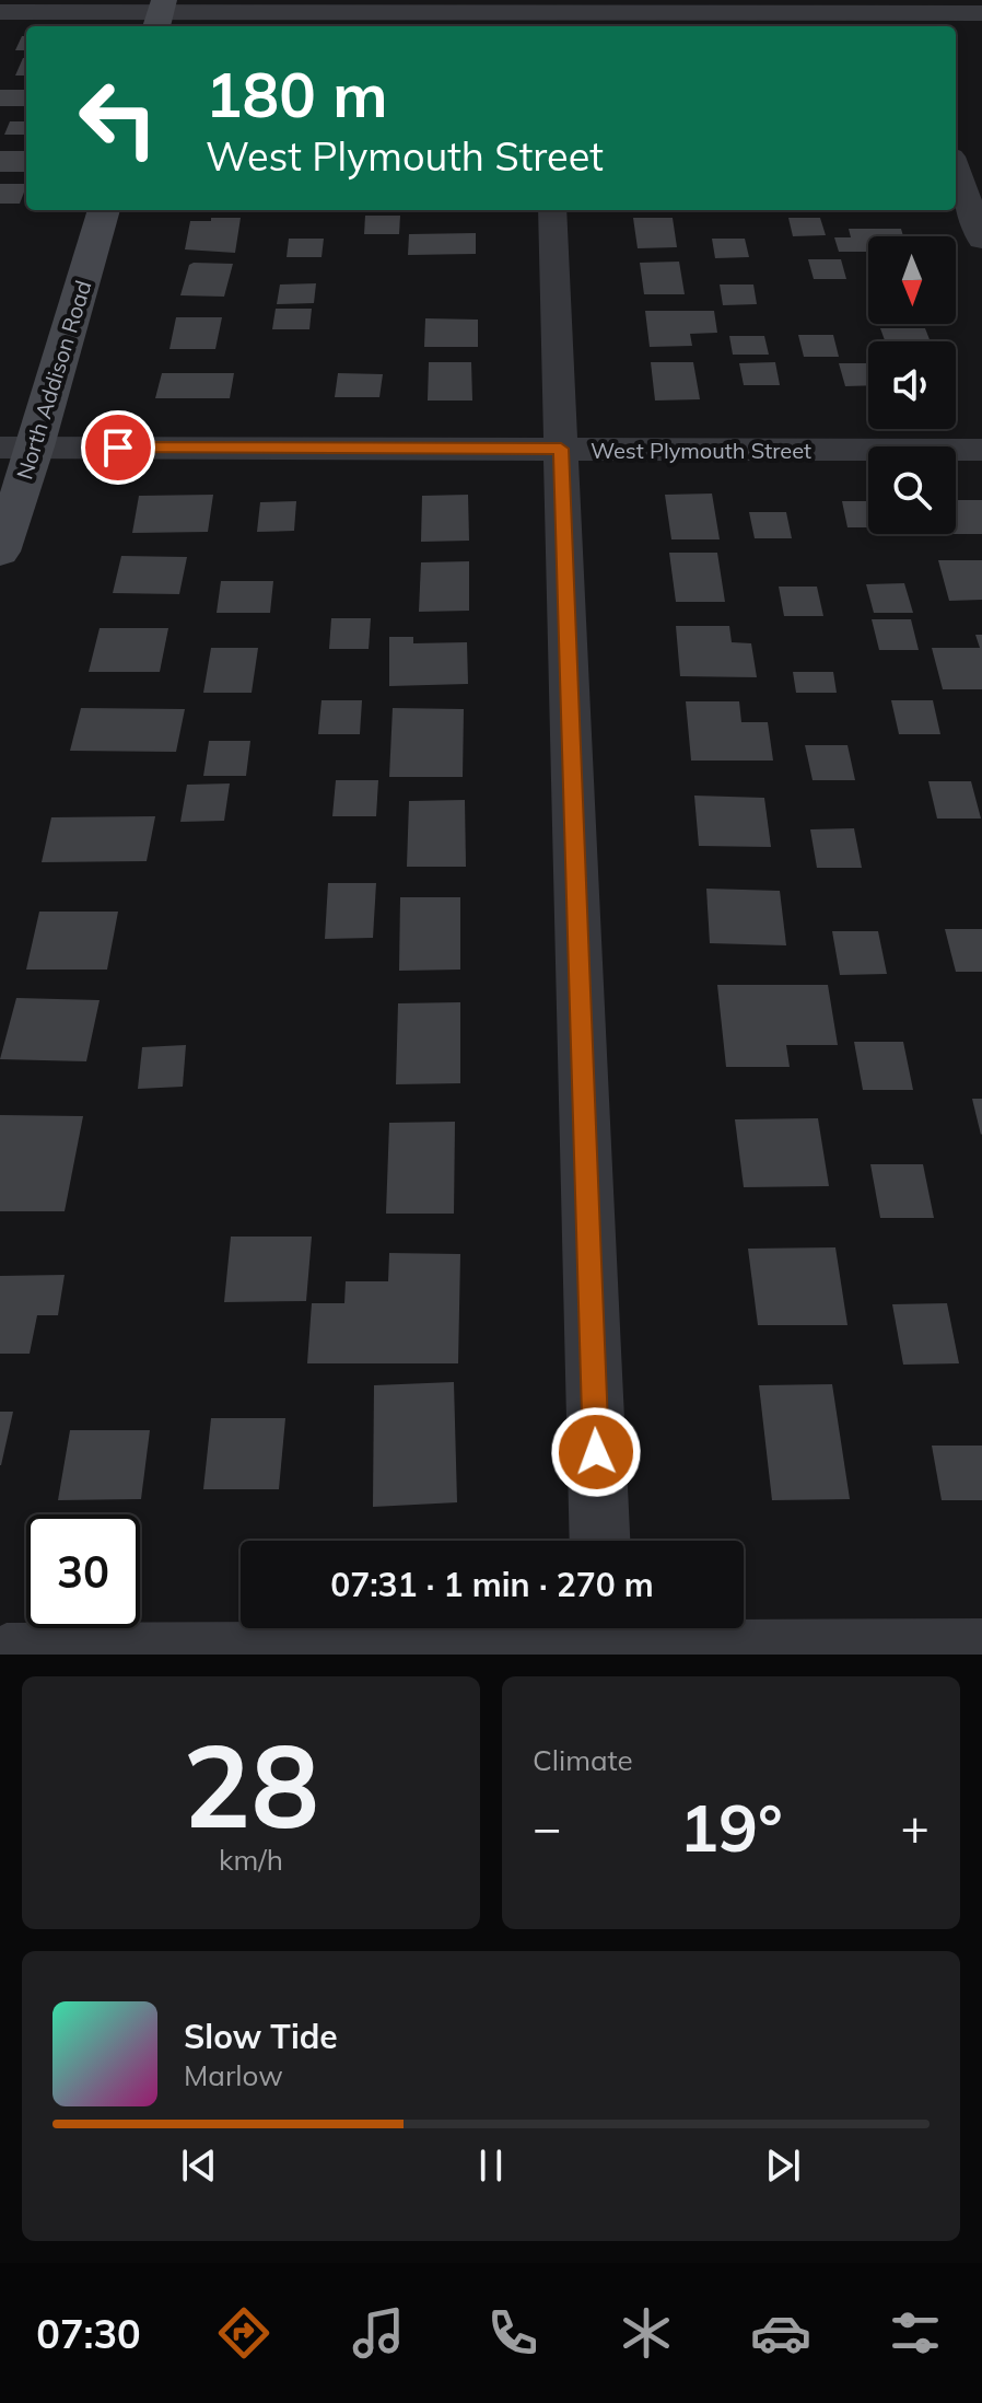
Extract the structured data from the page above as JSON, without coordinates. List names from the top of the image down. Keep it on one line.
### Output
{"streets":{"street":["North Addison Road","West Plymouth Street"]},"crossings":[["North Addison Road","West Plymouth Street"]],"north":"bottom","page":{"turn":["180 m","West Plymouth Street"],"limit":"30","trip":"07:31 · 1 min · 270 m","tile":[["28","km/h"],"Climate"],"heat":["−","19°","+"],"song":["Slow Tide","Marlow"],"tabs":"07:30"}}
